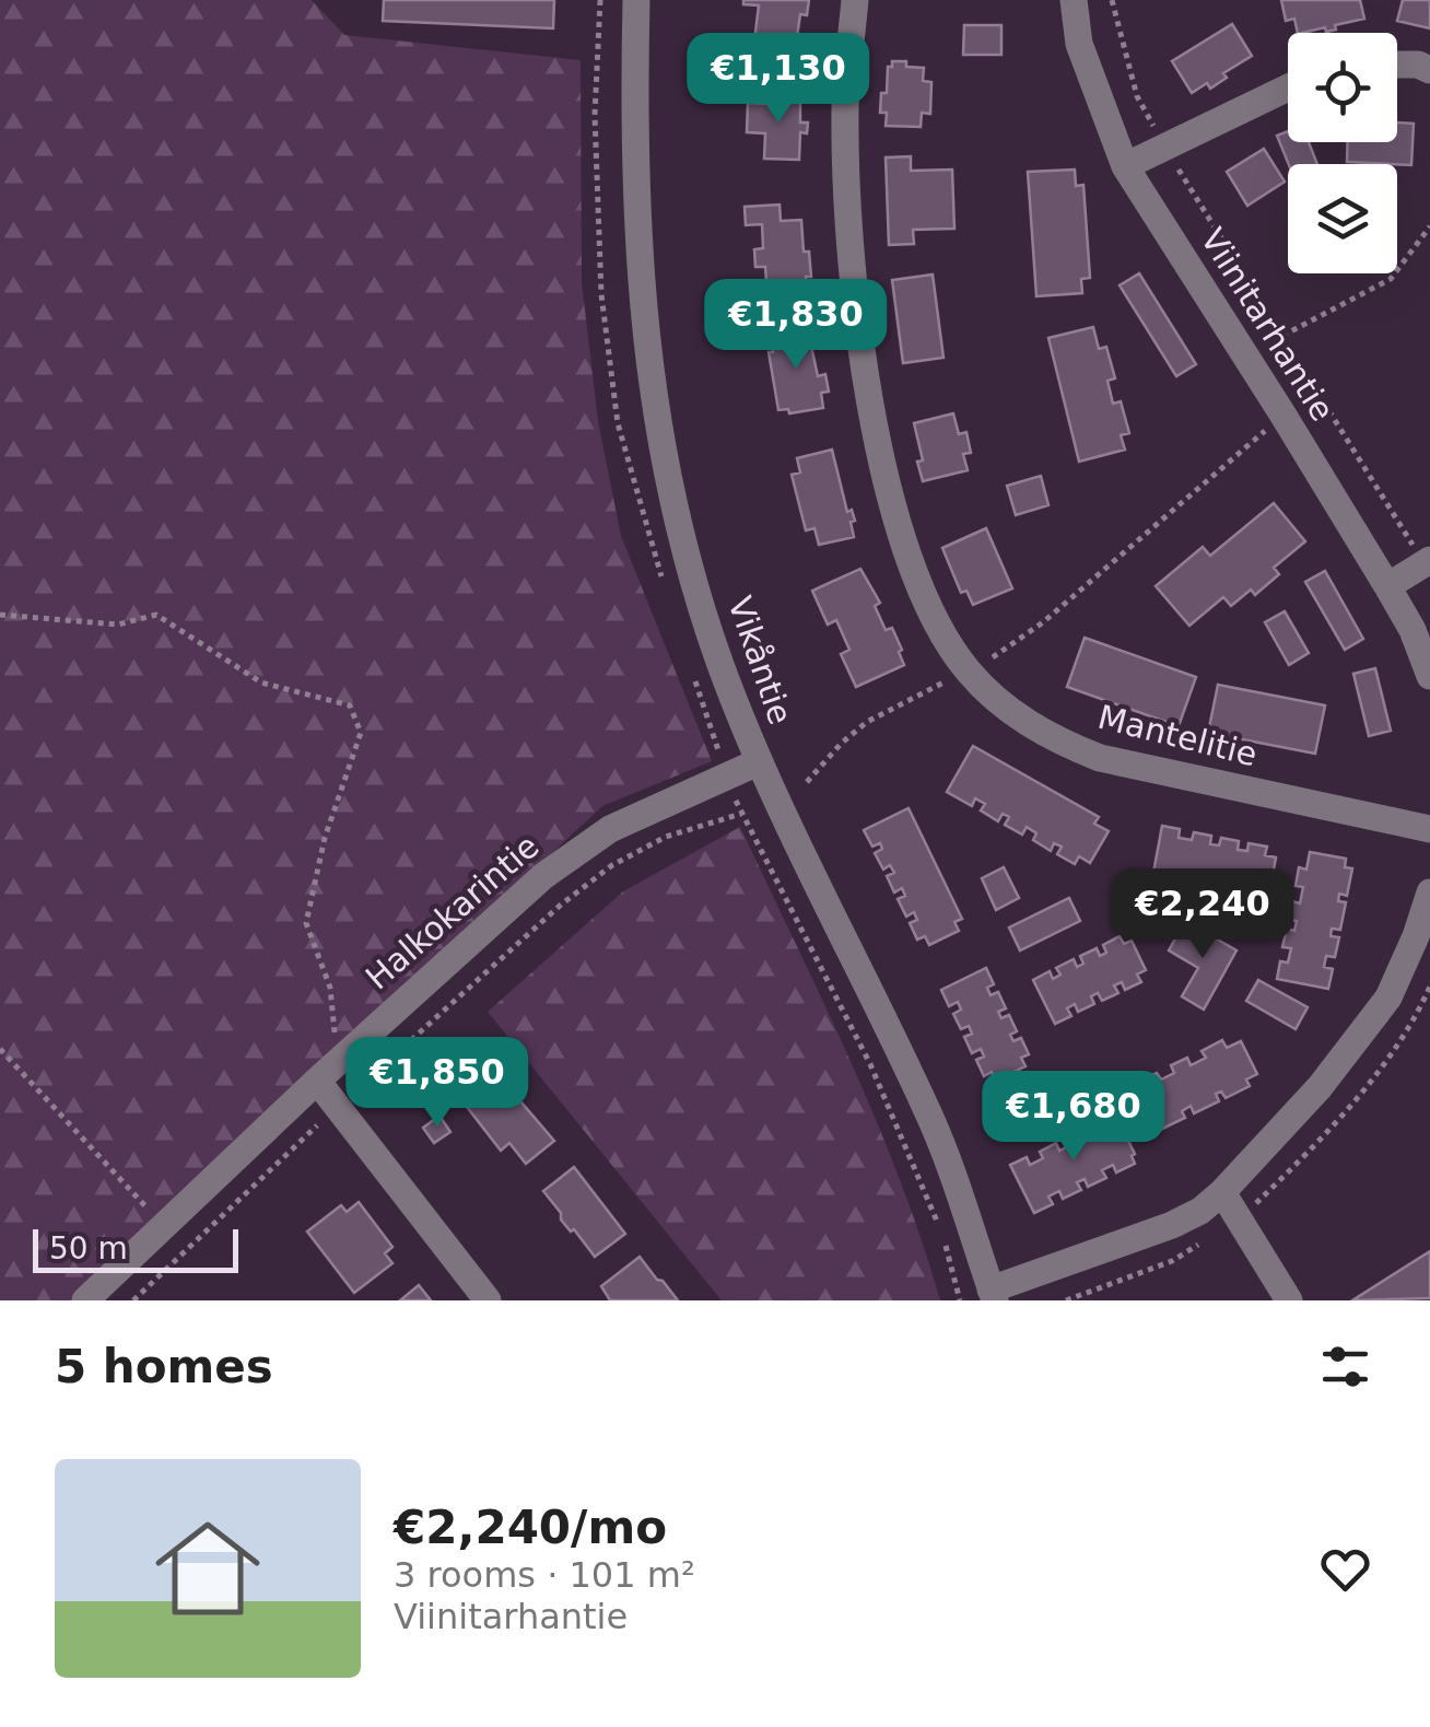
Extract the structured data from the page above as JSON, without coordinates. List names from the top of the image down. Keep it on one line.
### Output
{"streets":{"street":["Viinitarhantie","Vikåntie","Mantelitie","Halkokarintie"]},"crossings":[["Vikåntie","Halkokarintie"]],"scale_bar":"50 m","page":{"price":["€1,130","€1,830","€2,240","€1,850","€1,680"],"scale":"50 m","heading":"5 homes","list":[{"name":"€2,240/mo","note":"3 rooms · 101 m² · Viinitarhantie"}]}}
